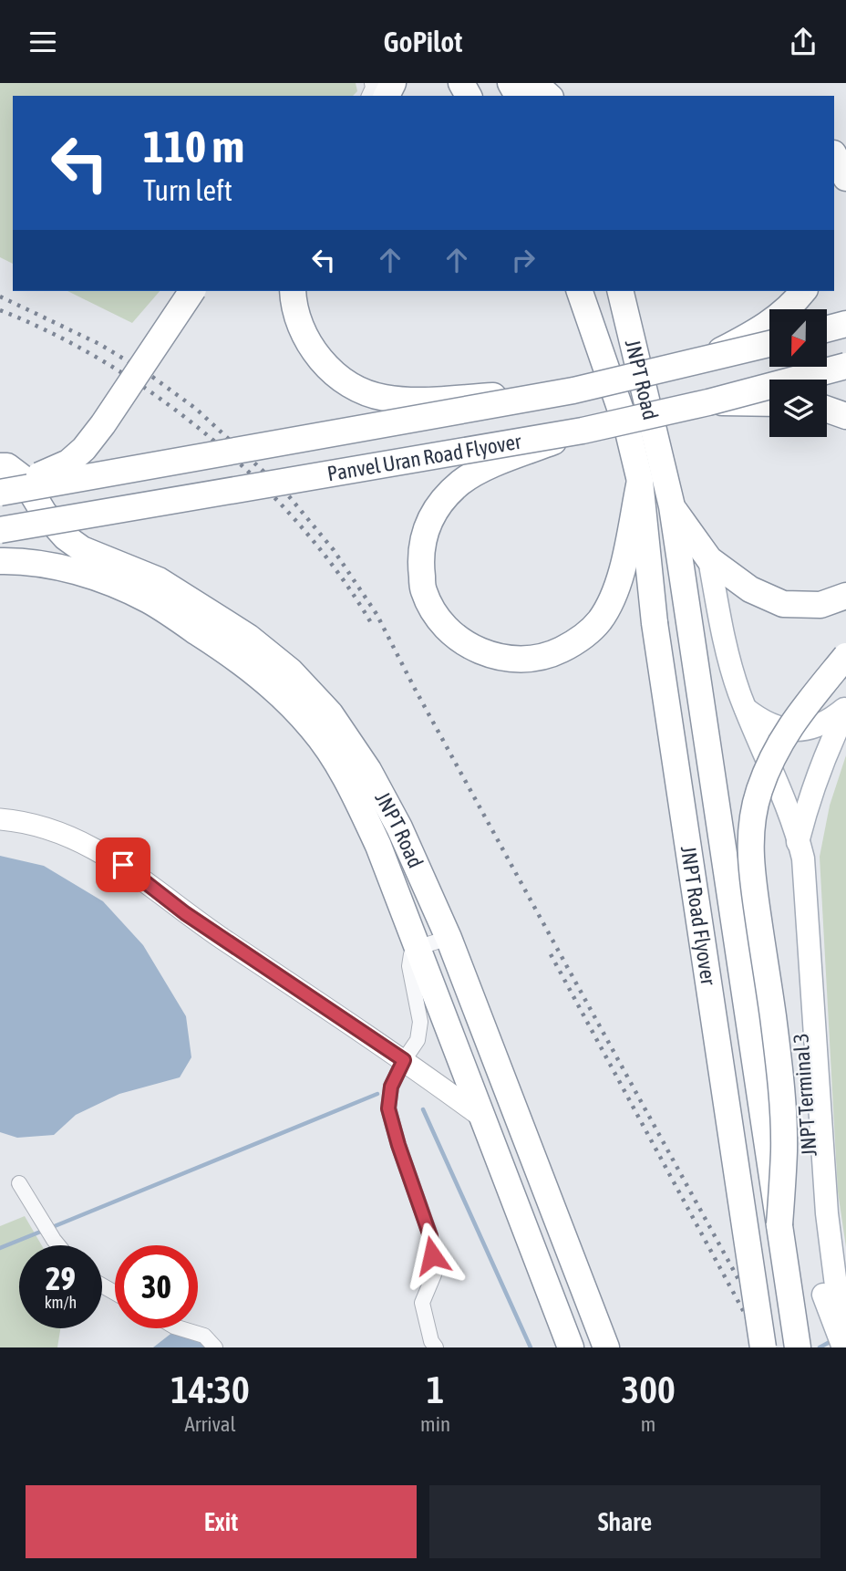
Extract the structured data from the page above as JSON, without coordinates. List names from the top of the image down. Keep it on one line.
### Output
{"streets":{"highway":["JNPT Road","Panvel Uran Road Flyover","JNPT Road Flyover"],"main road":["JNPT Terminal 3"]},"crossings":[["JNPT Road","JNPT Road Flyover"]],"north":"bottom","page":{"header":"GoPilot","turn":["110 m","Turn left"],"speed":"29 km/h","limit":"30","eta":["14:30","Arrival","1","min","300","m"],"buttons":["Exit","Share"]}}
